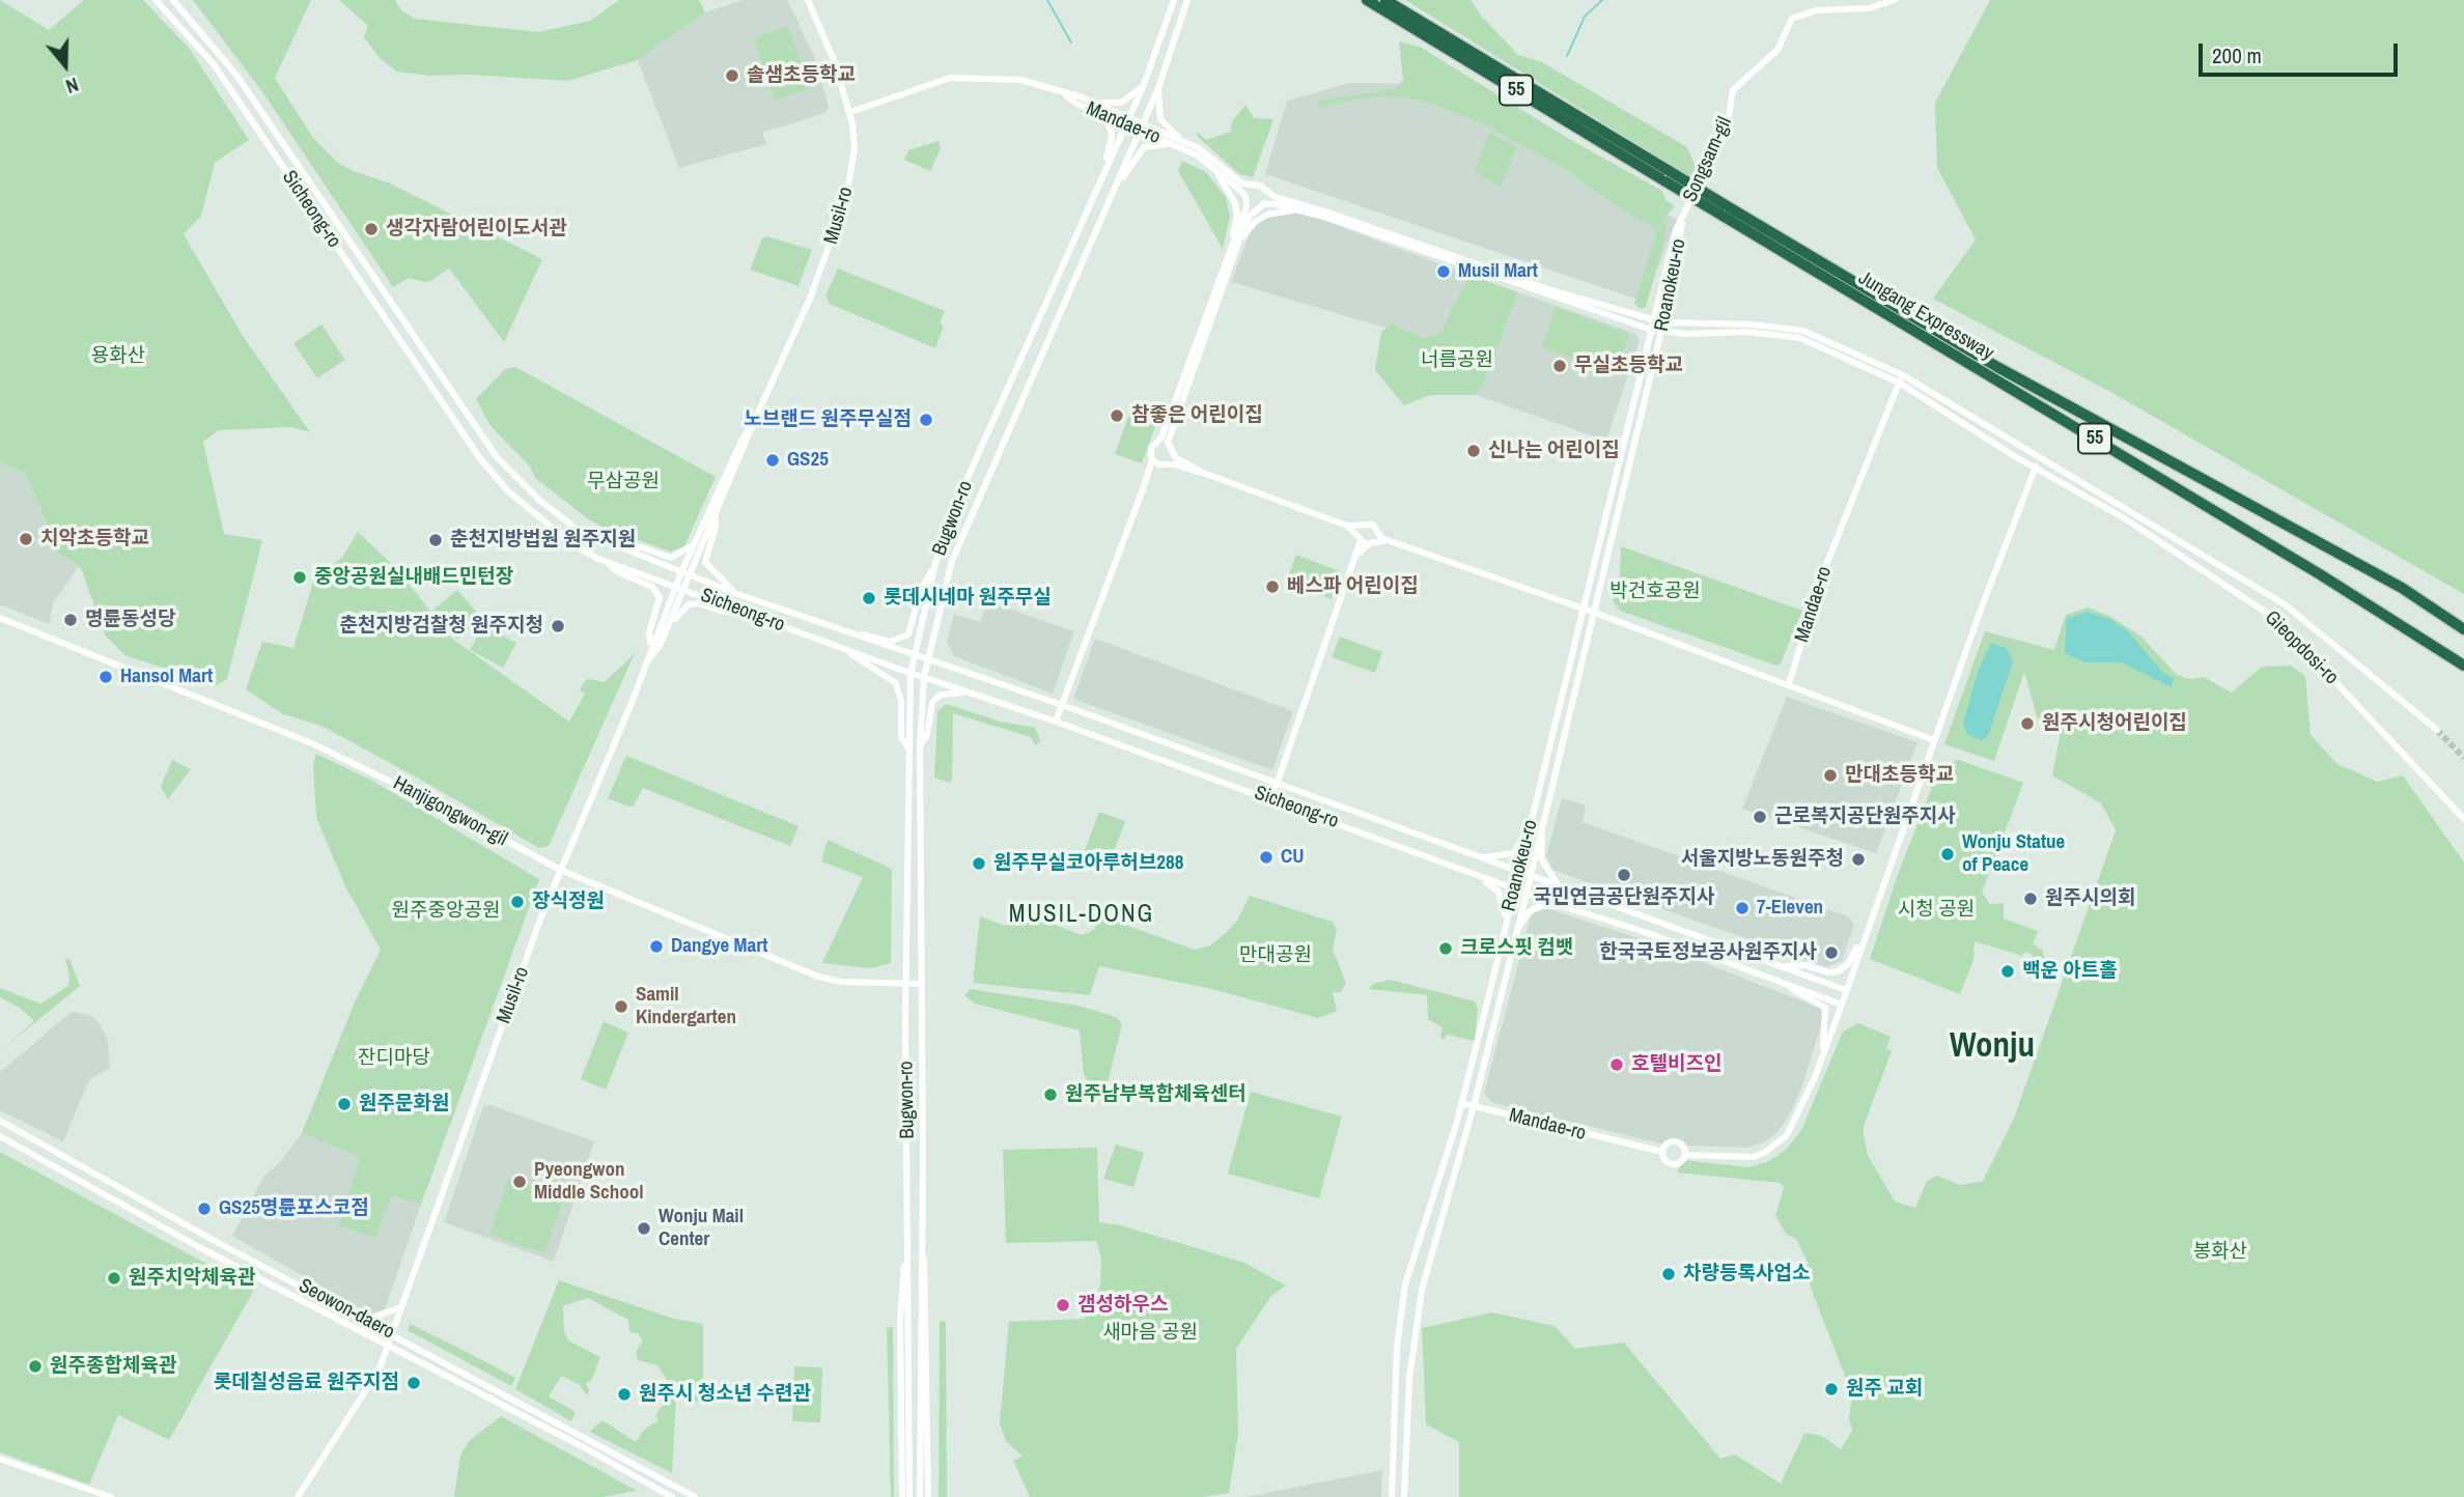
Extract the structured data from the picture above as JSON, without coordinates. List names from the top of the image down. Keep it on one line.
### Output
{"streets":{"highway":["55","Jungang Expressway"],"street":["Mandae-ro","Songsam-gil","Sicheong-ro","Musil-ro","Roanokeu-ro","Bugwon-ro","Gieopdosi-ro","Hanjigongwon-gil","Seowon-daero"]},"crossings":[["Mandae-ro","Musil-ro"],["Mandae-ro","Roanokeu-ro"],["Mandae-ro","Bugwon-ro"],["Songsam-gil","Roanokeu-ro"],["Sicheong-ro","Musil-ro"],["Sicheong-ro","Roanokeu-ro"],["Sicheong-ro","Bugwon-ro"],["Musil-ro","Hanjigongwon-gil"],["Musil-ro","Seowon-daero"],["Bugwon-ro","Hanjigongwon-gil"]],"districts":["MUSIL-DONG","Wonju"],"parks":["용화산","너름공원","무삼공원","박건호공원","시청 공원","원주중앙공원","만대공원","잔디마당","봉화산","새마음 공원"],"places":["솔샘초등학교","생각자람어린이도서관","Musil Mart","무실초등학교","참좋은 어린이집","노브랜드 원주무실점","신나는 어린이집","GS25","치악초등학교","춘천지방법원 원주지원","중앙공원실내배드민턴장","베스파 어린이집","롯데시네마 원주무실","명륜동성당","춘천지방검찰청 원주지청","Hansol Mart","원주시청어린이집","만대초등학교","근로복지공단원주지사","Wonju Statue of Peace","CU","서울지방노동원주청","원주무실코아루허브288","국민연금공단원주지사","원주시의회","장식정원","7-Eleven","Dangye Mart","크로스핏 컴뱃","한국국토정보공사원주지사","백운 아트홀","Samil Kindergarten","호텔비즈인","원주남부복합체육센터","원주문화원","Pyeongwon Middle School","GS25명륜포스코점","Wonju Mail Center","차량등록사업소","원주치악체육관","갬성하우스","원주종합체육관","롯데칠성음료 원주지점","원주 교회","원주시 청소년 수련관"],"scale_bar":"200 m","north":"bottom"}
